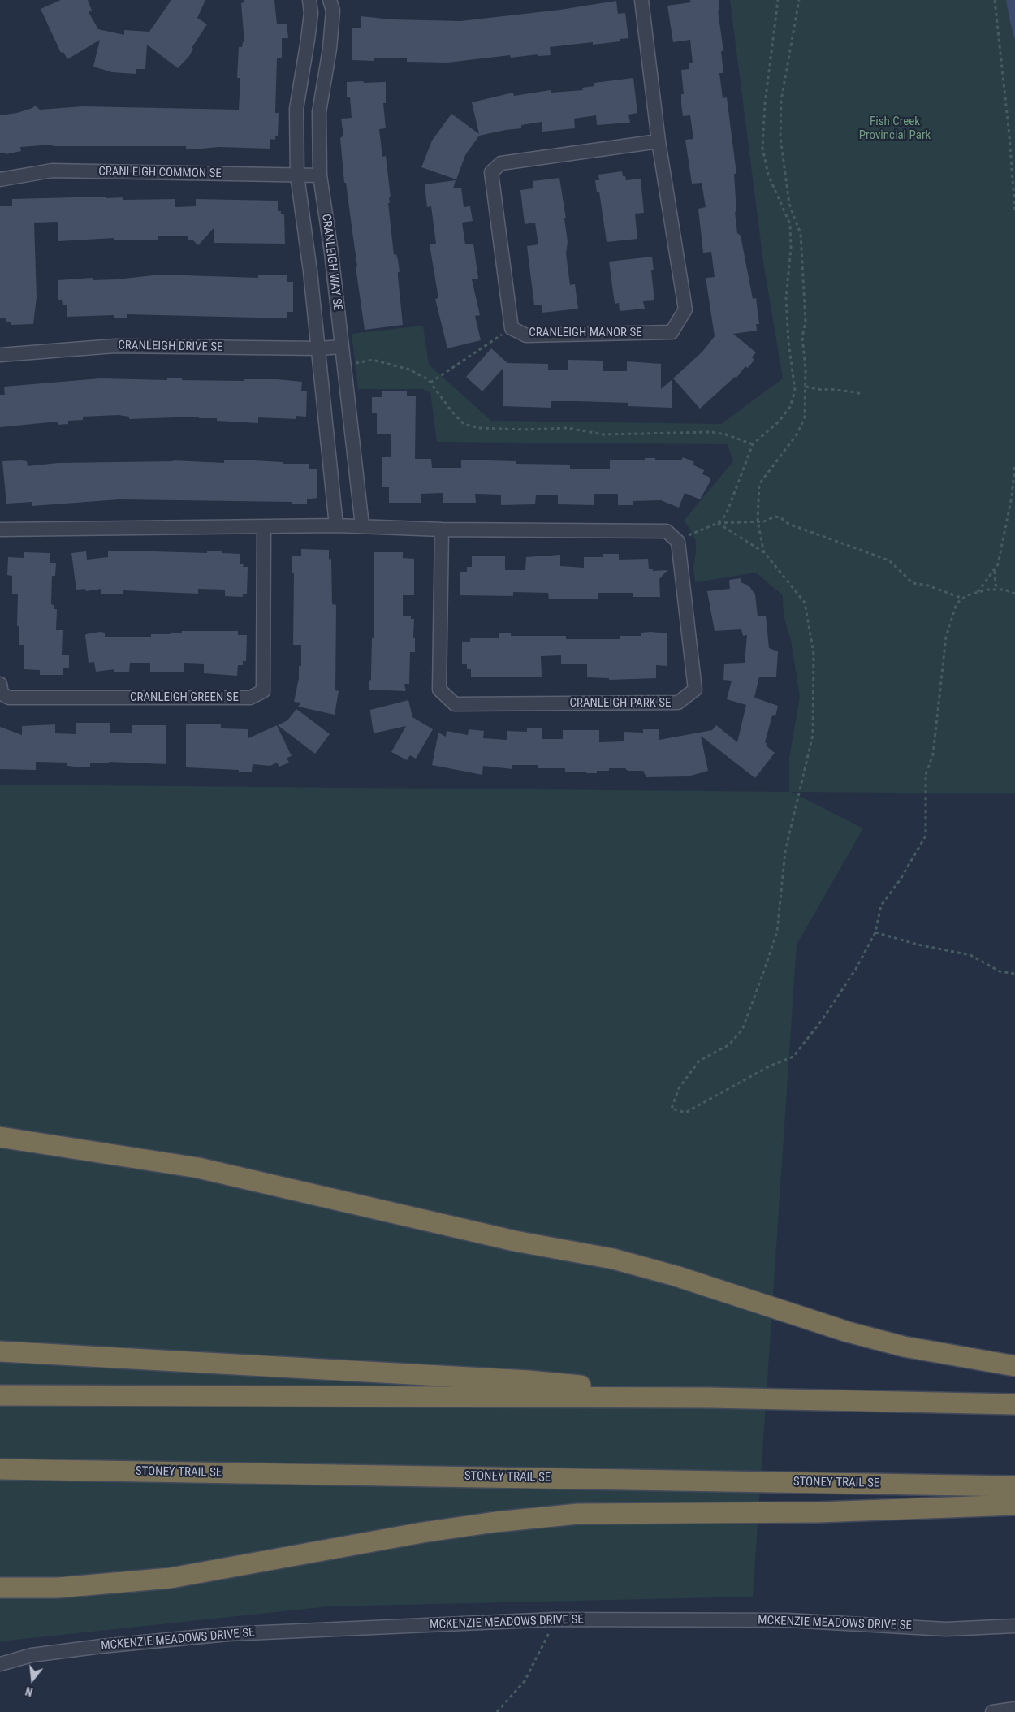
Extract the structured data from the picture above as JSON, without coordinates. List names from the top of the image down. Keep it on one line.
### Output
{"streets":{"highway":["STONEY TRAIL SE"],"street":["CRANLEIGH COMMON SE","CRANLEIGH WAY SE","CRANLEIGH MANOR SE","CRANLEIGH DRIVE SE","CRANLEIGH GREEN SE","CRANLEIGH PARK SE","MCKENZIE MEADOWS DRIVE SE"]},"crossings":[["CRANLEIGH COMMON SE","CRANLEIGH WAY SE"],["CRANLEIGH WAY SE","CRANLEIGH DRIVE SE"]],"parks":["Fish Creek Provincial Park"],"north":"bottom"}
